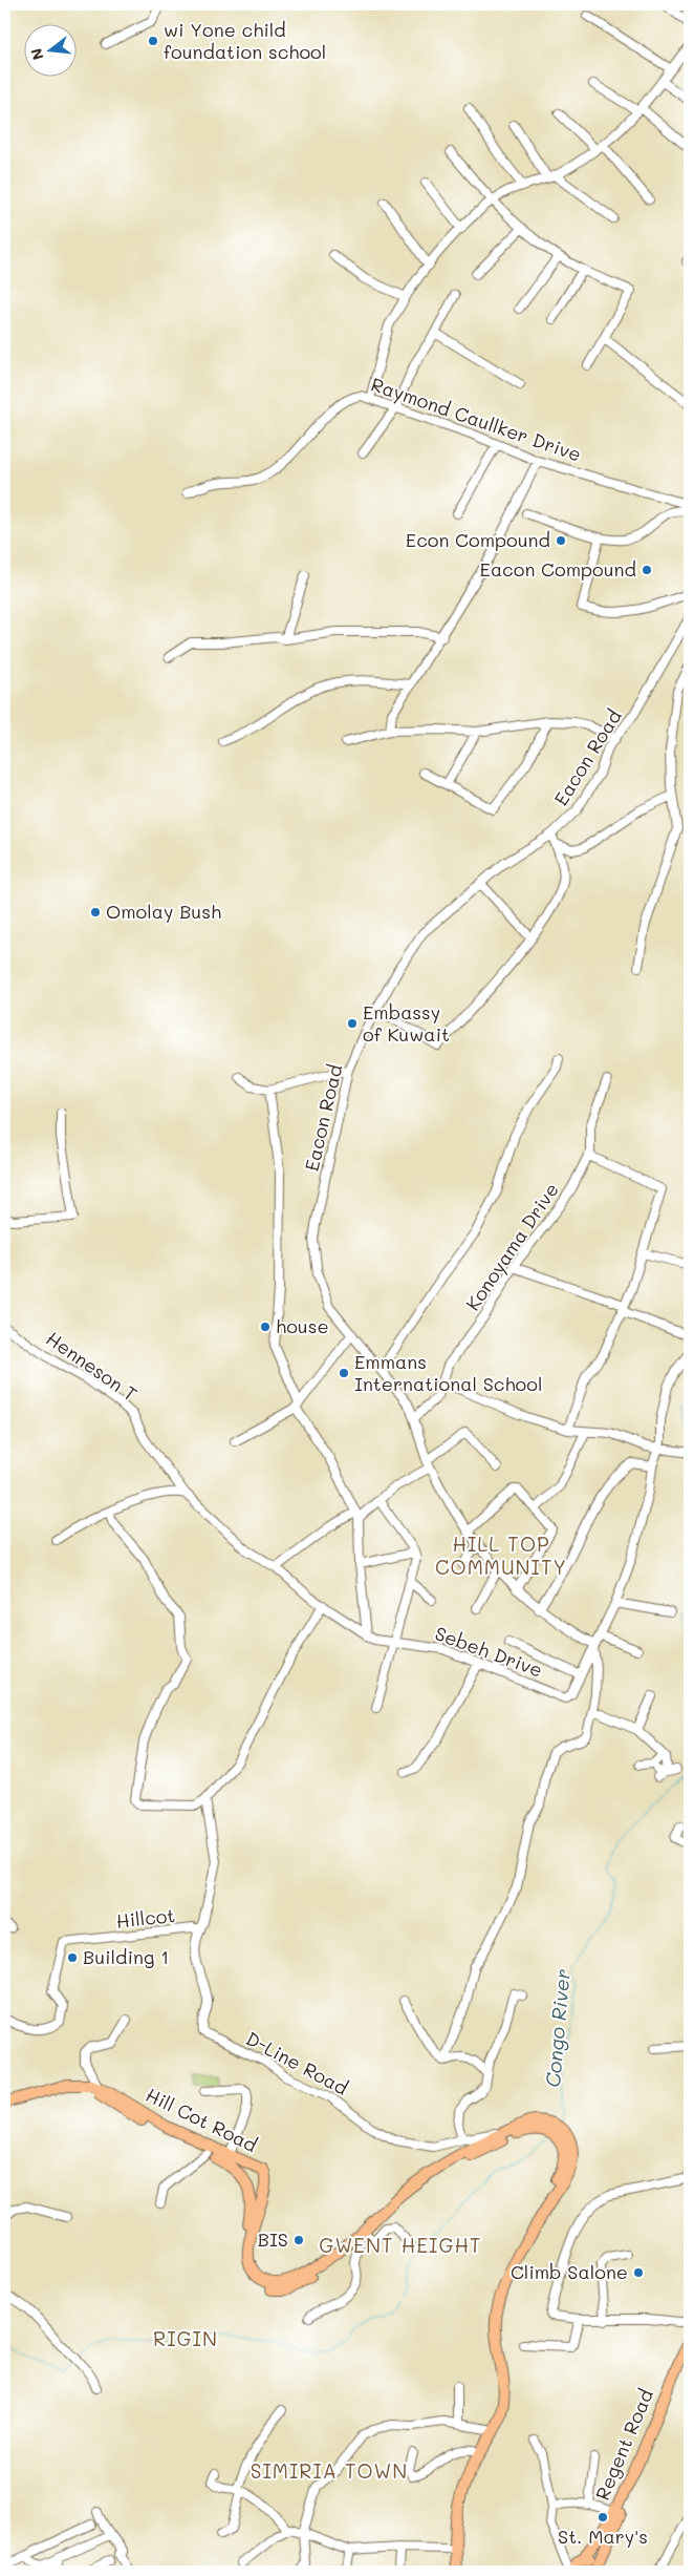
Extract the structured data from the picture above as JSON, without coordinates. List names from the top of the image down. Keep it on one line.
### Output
{"streets":{"main road":["Hill Cot Road","Regent Road"],"street":["Raymond Caullker Drive","Eacon Road","Konoyama Drive","Henneson T","Sebeh Drive","Hillcot","D-Line Road"]},"crossings":[["Eacon Road","Konoyama Drive"],["Eacon Road","Sebeh Drive"],["Henneson T","Sebeh Drive"],["Hillcot","D-Line Road"]],"districts":["HILL TOP COMMUNITY","GWENT HEIGHT","RIGIN","SIMIRIA TOWN"],"water":["Congo River"],"places":["wi Yone child foundation school","Econ Compound","Eacon Compound","Omolay Bush","Embassy of Kuwait","house","Emmans International School","Building 1","BIS","Climb Salone","St. Mary's"],"north":"left"}
